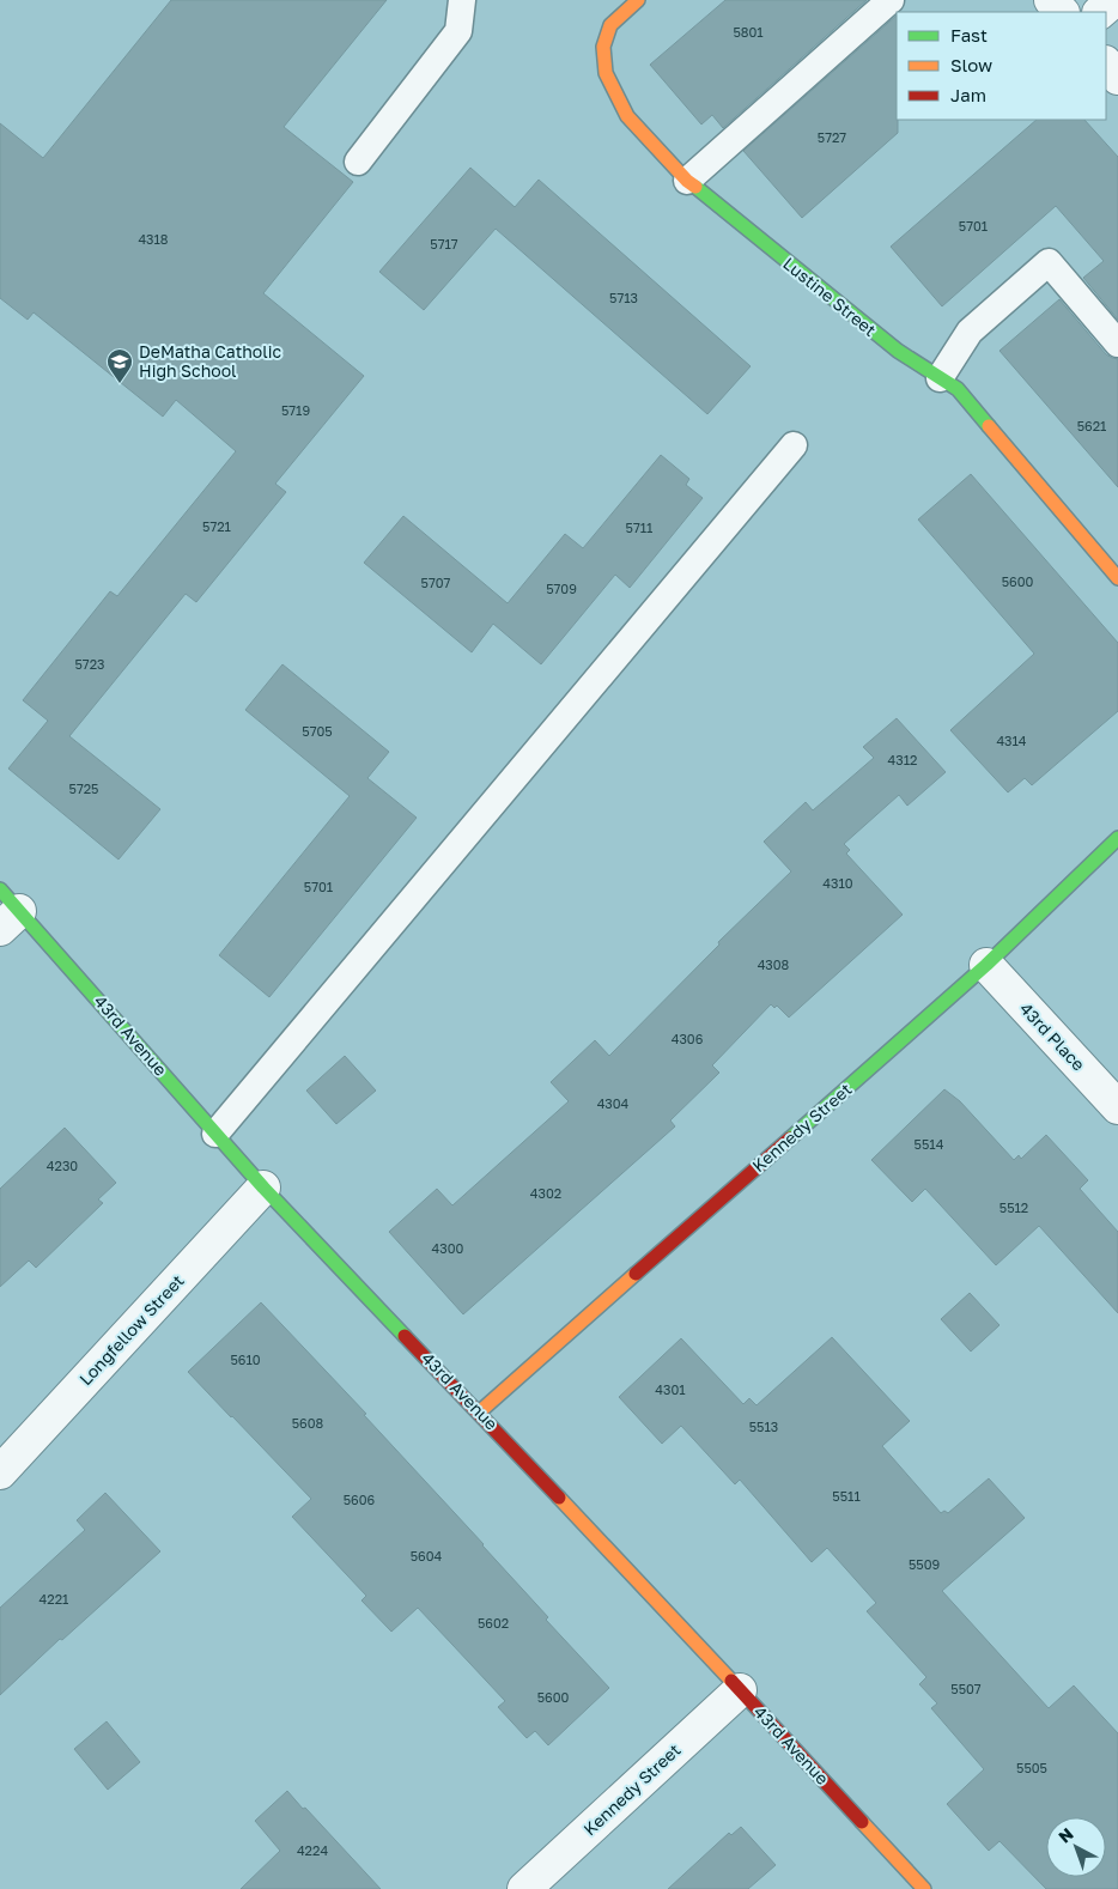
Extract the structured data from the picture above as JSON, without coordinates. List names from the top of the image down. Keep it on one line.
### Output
{"streets":{"street":["Lustine Street","43rd Avenue","43rd Place","Kennedy Street","Longfellow Street"]},"crossings":[["43rd Avenue","Kennedy Street"],["43rd Avenue","Longfellow Street"],["43rd Place","Kennedy Street"]],"places":{"school or university":["DeMatha Catholic High School"]},"house_numbers":["5801","5727","5701","4318","5717","5713","5719","5621","5721","5711","5600","5707","5709","5723","5705","4314","4312","5725","4310","5701","4308","4306","4304","5514","4230","4302","5512","4300","5610","4301","5608","5513","5511","5606","5604","5509","4221","5602","5507","5600","5505","4224"],"legend":["Fast","Slow","Jam"],"north":"top left"}
